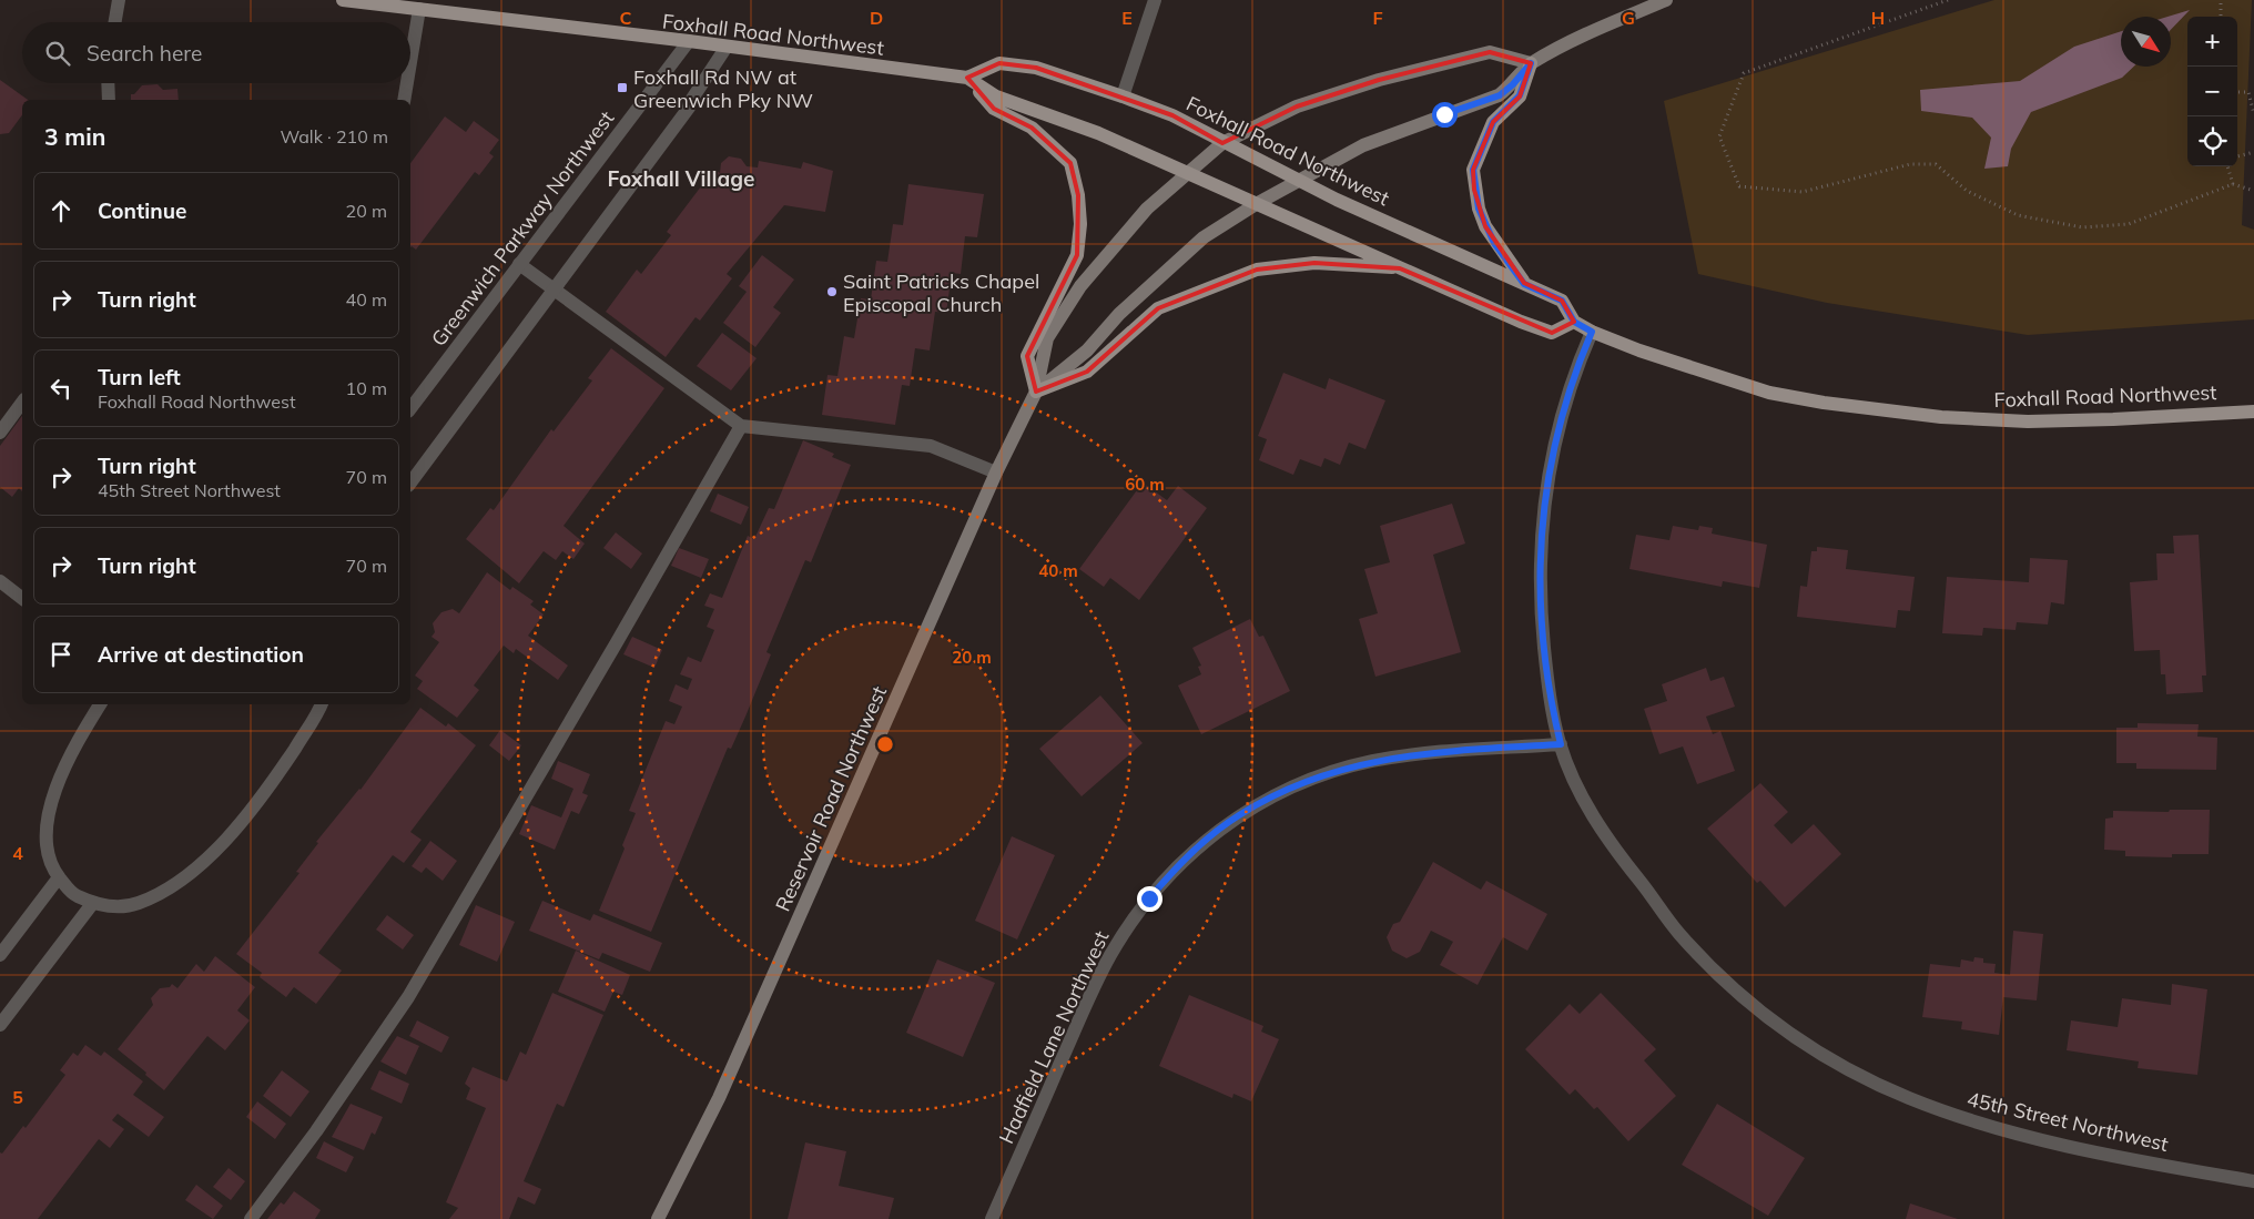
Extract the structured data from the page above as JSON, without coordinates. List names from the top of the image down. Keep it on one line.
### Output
{"streets":{"main road":["Foxhall Road Northwest","Reservoir Road Northwest"],"street":["Greenwich Parkway Northwest","Hadfield Lane Northwest","45th Street Northwest"]},"crossings":[["Foxhall Road Northwest","Greenwich Parkway Northwest"],["Foxhall Road Northwest","Reservoir Road Northwest"],["Foxhall Road Northwest","45th Street Northwest"],["Hadfield Lane Northwest","45th Street Northwest"]],"districts":["Foxhall Village"],"places":{"transit":["Foxhall Rd NW at Greenwich Pky NW"],"other":["Saint Patricks Chapel Episcopal Church"]},"north":"bottom right","page":{"map_buttons":["+","−"],"search":"Search here","heading":["3 min","Walk · 210 m"],"list":[["Continue","20 m"],["Turn right","40 m"],["Turn left","Foxhall Road Northwest","10 m"],["Turn right","45th Street Northwest","70 m"],["Turn right","70 m"],"Arrive at destination"]},"grid":{"columns":["C","D","E","F","G","H"],"rows":["4","5"]},"rings":["60 m","40 m","20 m"]}
